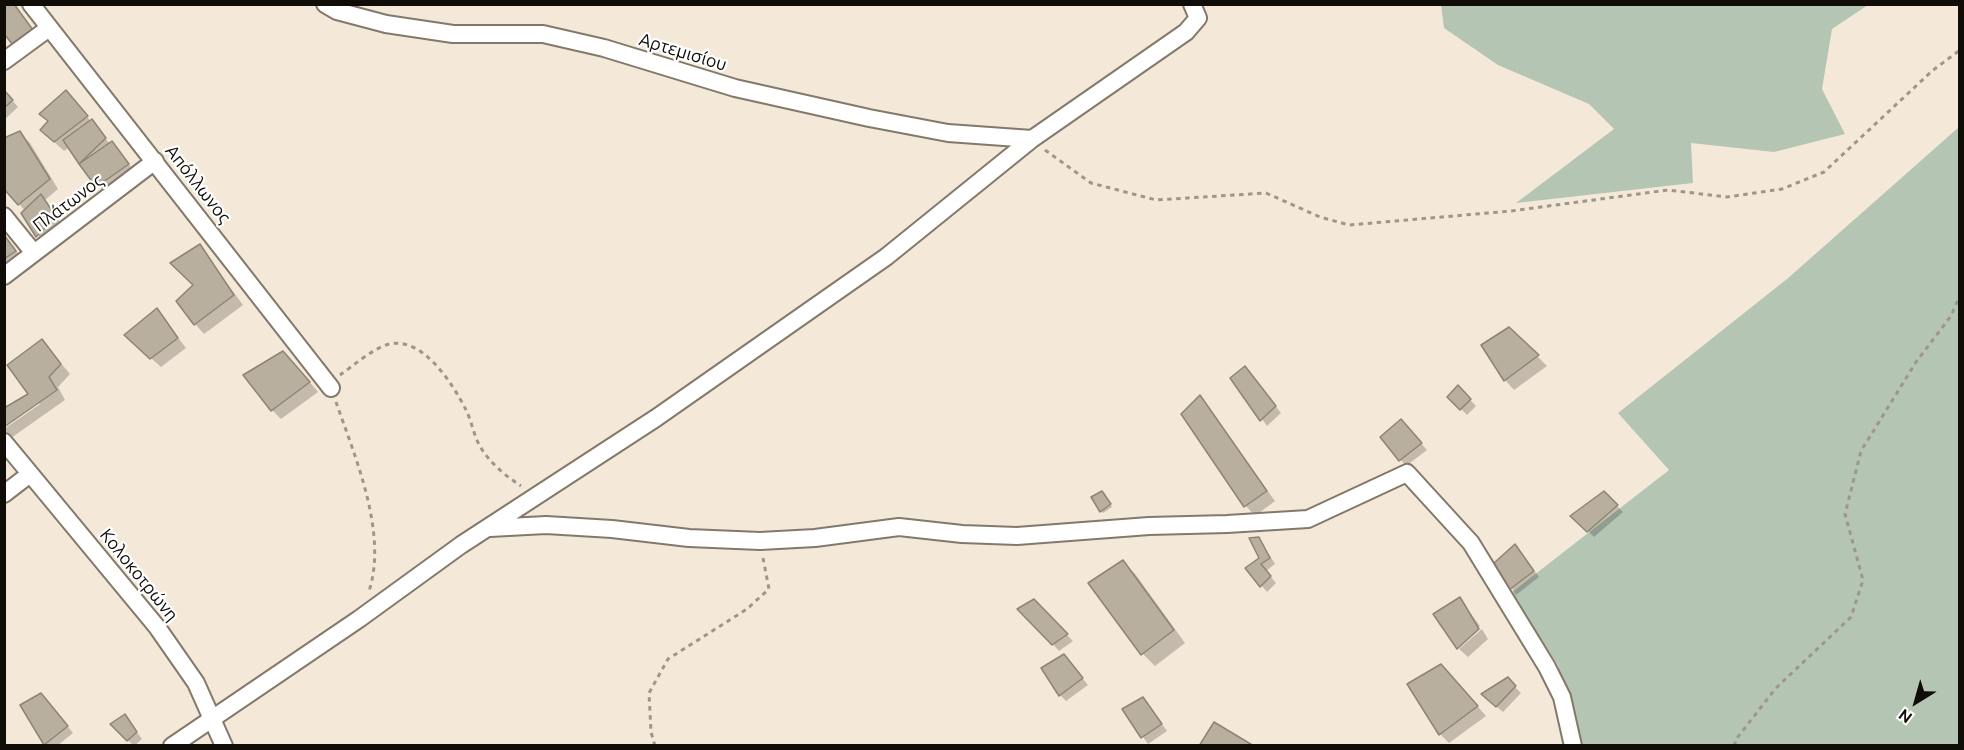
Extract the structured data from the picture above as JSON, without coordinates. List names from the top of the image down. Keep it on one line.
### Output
{"streets":{"street":["Αρτεμισίου","Απόλλωνος","Πλάτωνος","Κολοκοτρώνη"]},"crossings":[["Απόλλωνος","Πλάτωνος"]],"north":"bottom left"}
